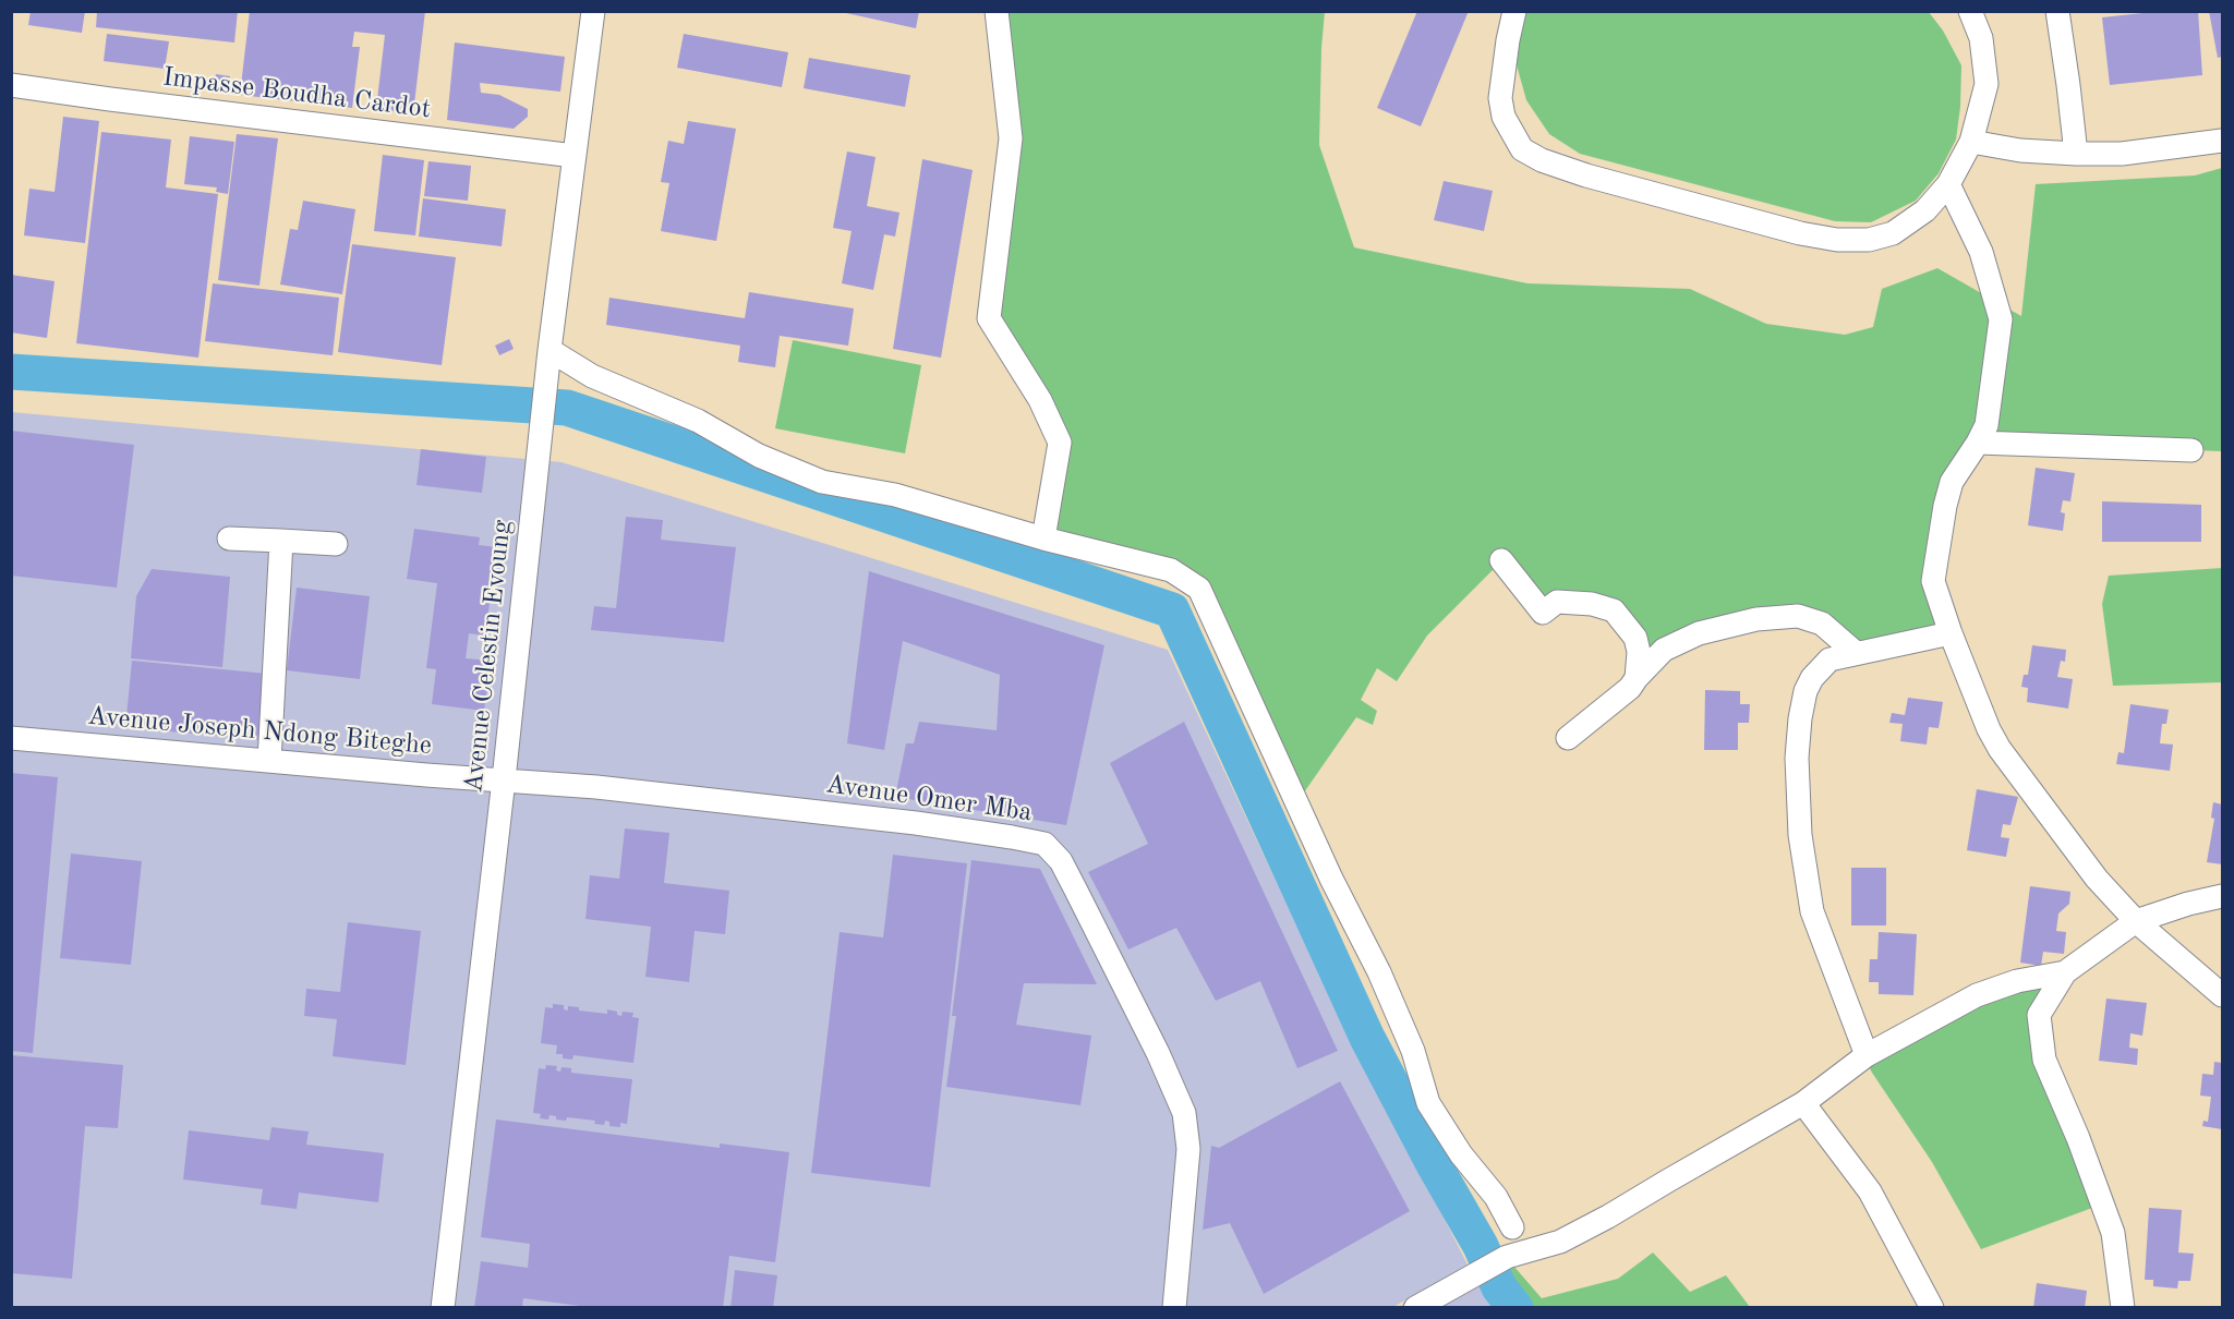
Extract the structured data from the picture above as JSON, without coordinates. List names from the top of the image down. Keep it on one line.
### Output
{"streets":{"street":["Impasse Boudha Cardot","Avenue Celestin Evoung","Avenue Joseph Ndong Biteghe","Avenue Omer Mba"]},"crossings":[["Impasse Boudha Cardot","Avenue Celestin Evoung"],["Avenue Celestin Evoung","Avenue Joseph Ndong Biteghe"],["Avenue Celestin Evoung","Avenue Omer Mba"],["Avenue Joseph Ndong Biteghe","Avenue Omer Mba"]]}
